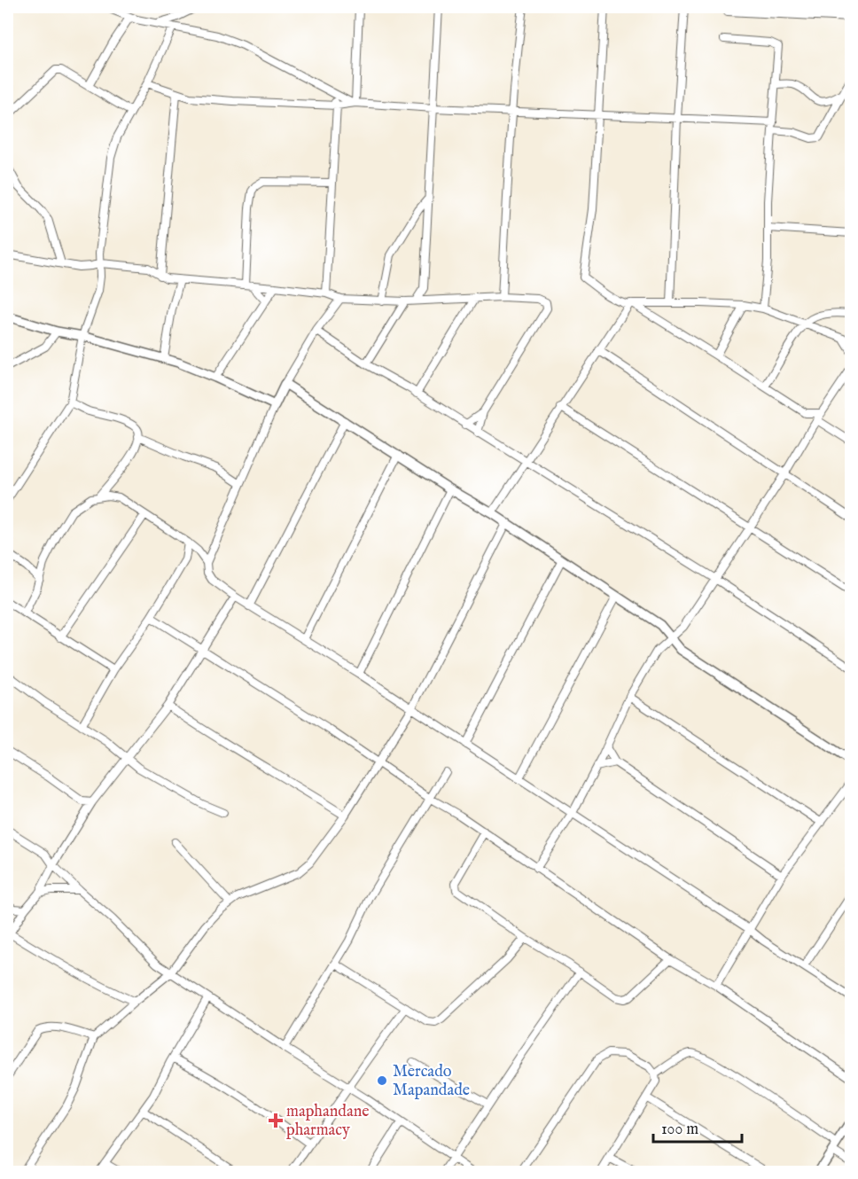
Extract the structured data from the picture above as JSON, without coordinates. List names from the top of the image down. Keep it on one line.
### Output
{"places":{"other":["Mercado Mapandade"],"health":["maphandane pharmacy"]},"scale_bar":"100 m"}
